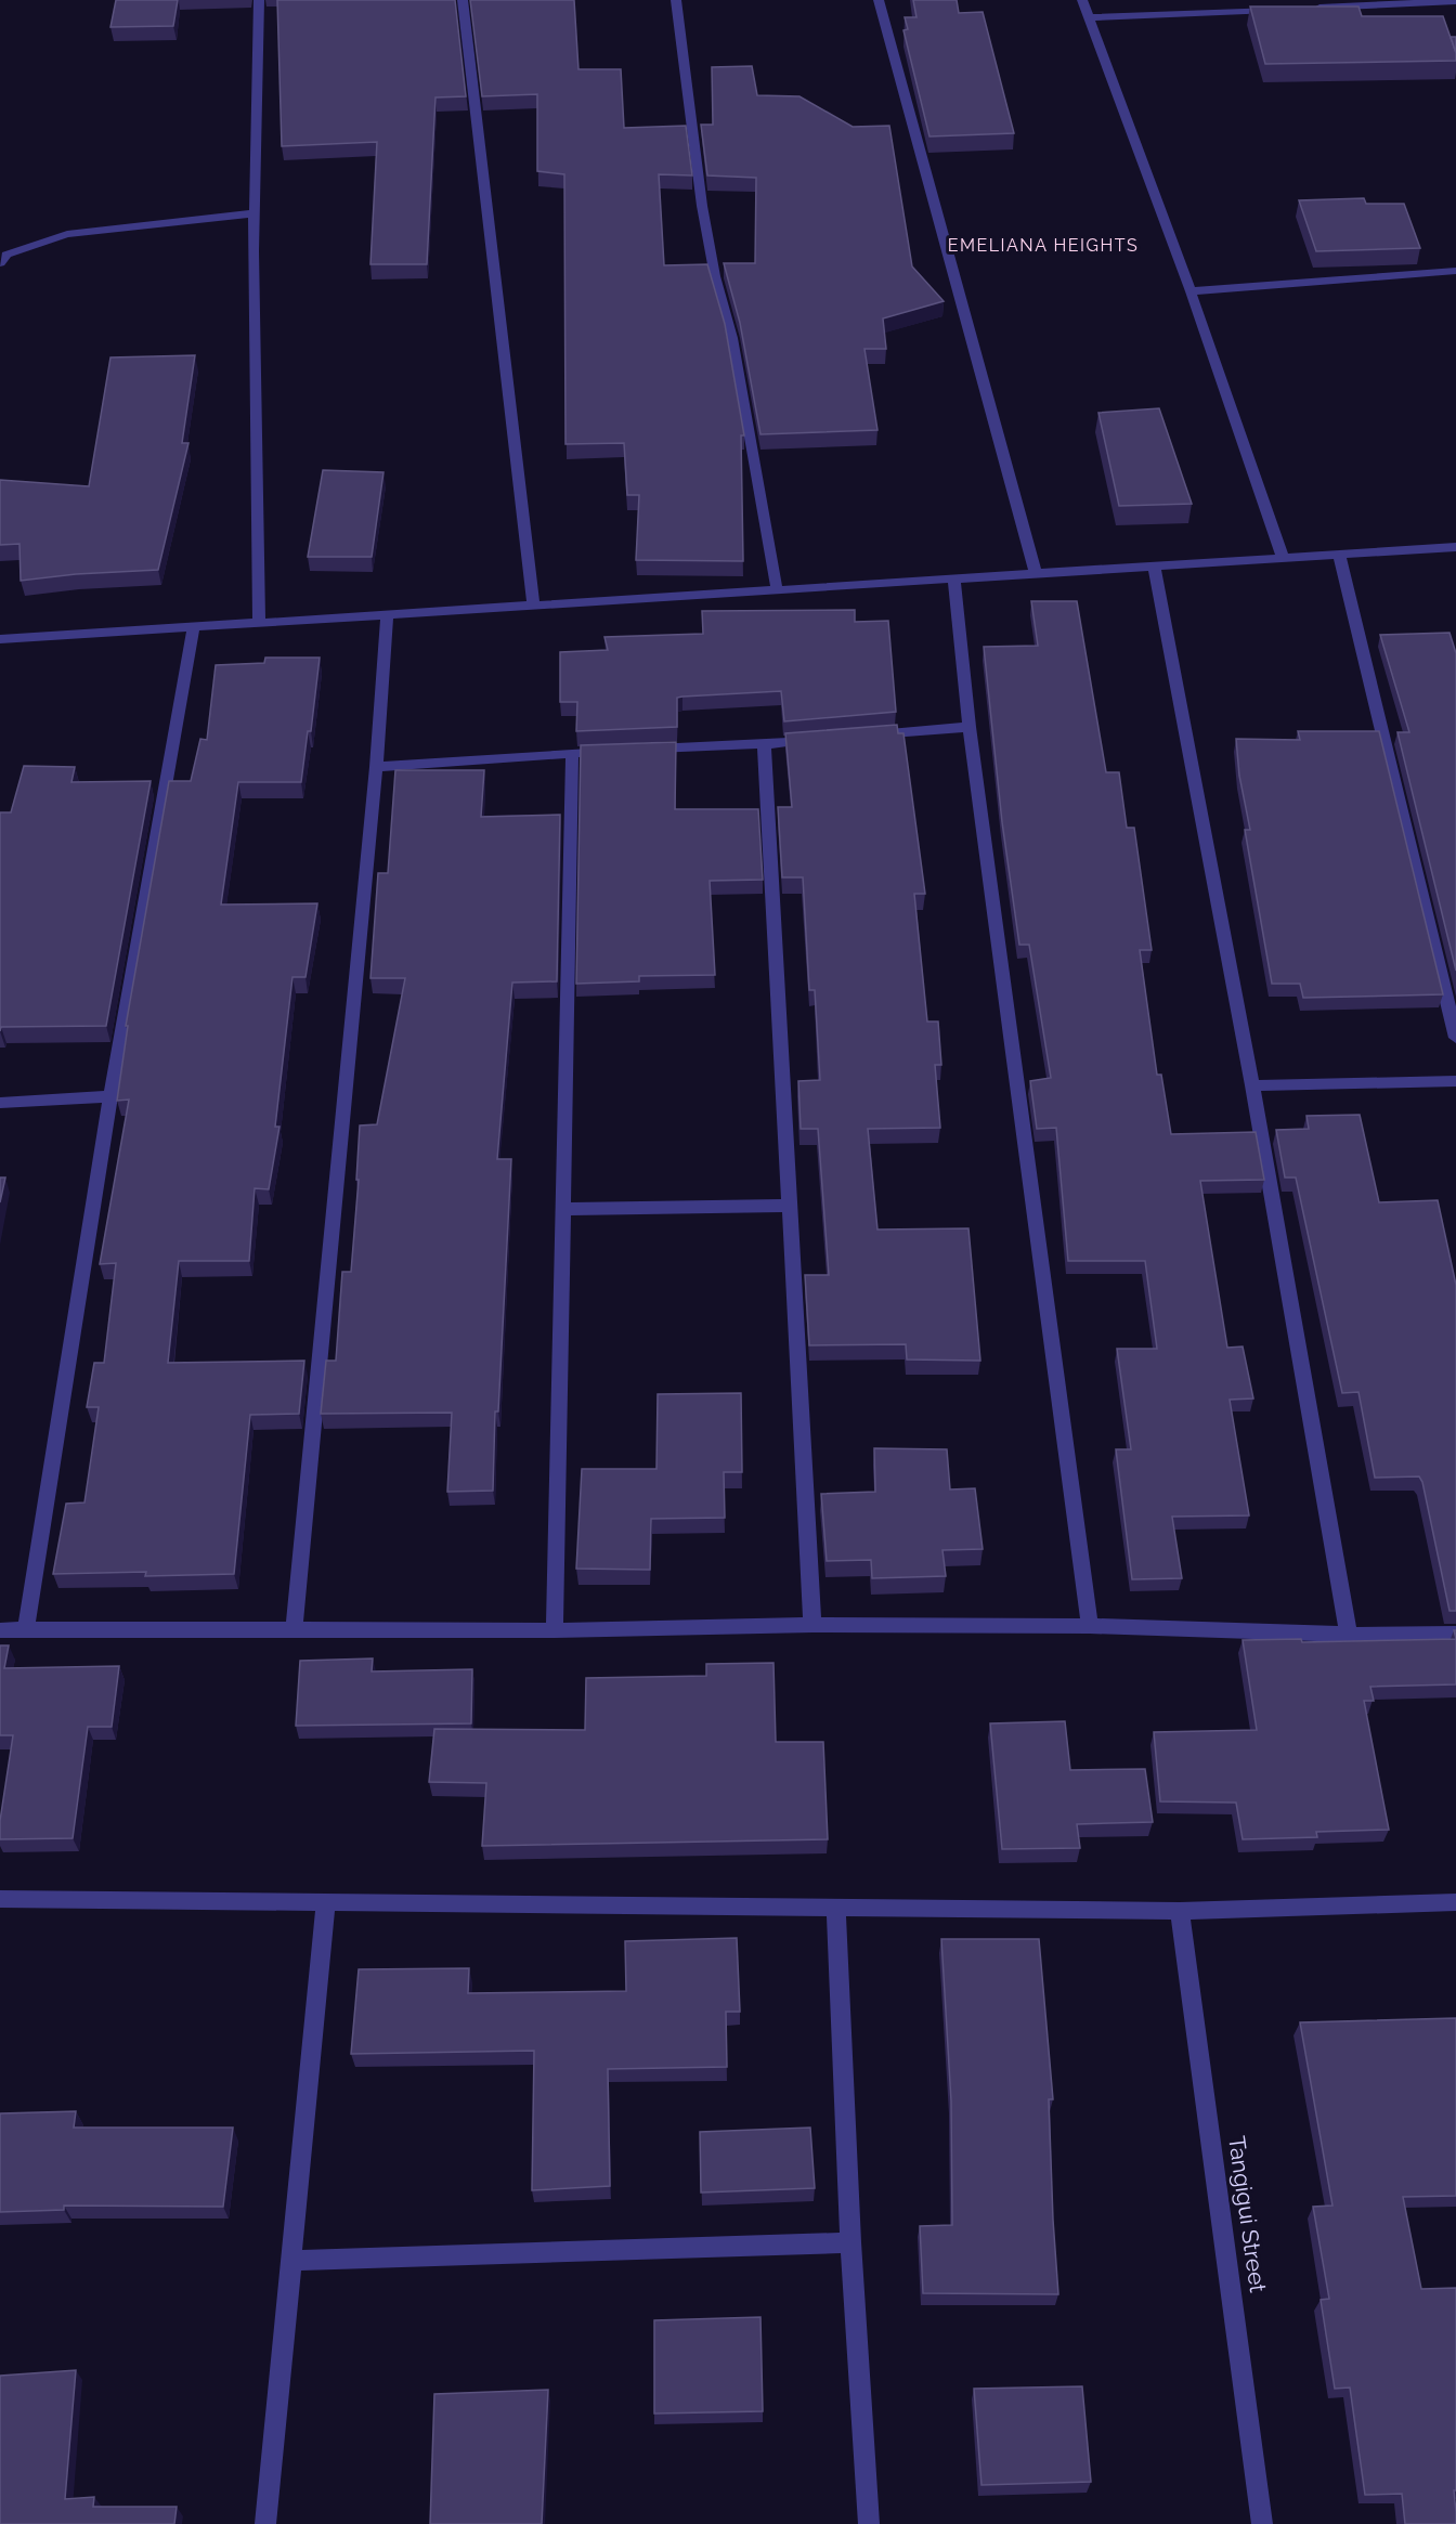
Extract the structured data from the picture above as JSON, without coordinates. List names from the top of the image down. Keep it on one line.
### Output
{"streets":{"street":["Tangigui Street"]},"districts":["EMELIANA HEIGHTS"]}
